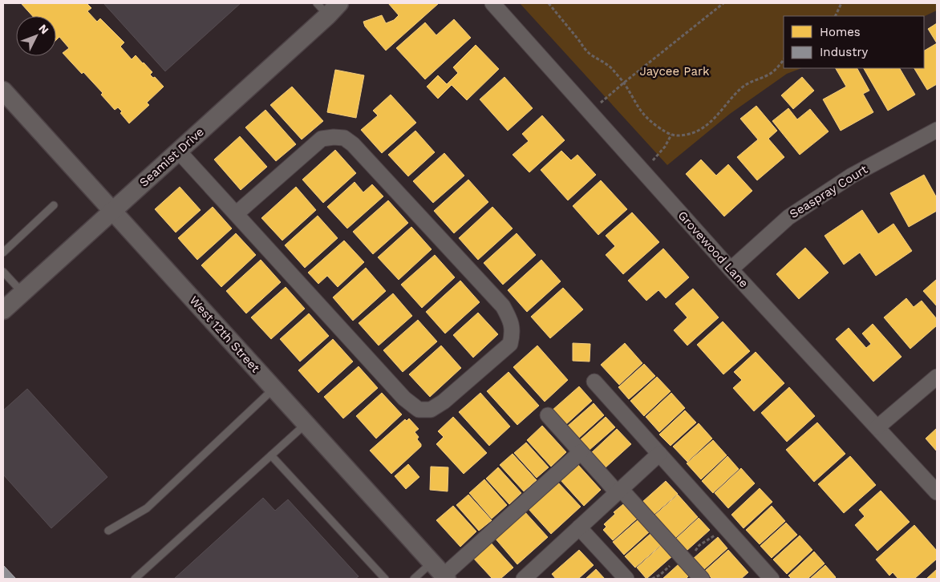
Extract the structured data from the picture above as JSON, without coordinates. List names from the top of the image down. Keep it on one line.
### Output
{"streets":{"street":["Seamist Drive","Seaspray Court","Grovewood Lane","West 12th Street"]},"crossings":[["Seamist Drive","West 12th Street"],["Seaspray Court","Grovewood Lane"]],"parks":["Jaycee Park"],"legend":["Homes","Industry"],"north":"top right"}
